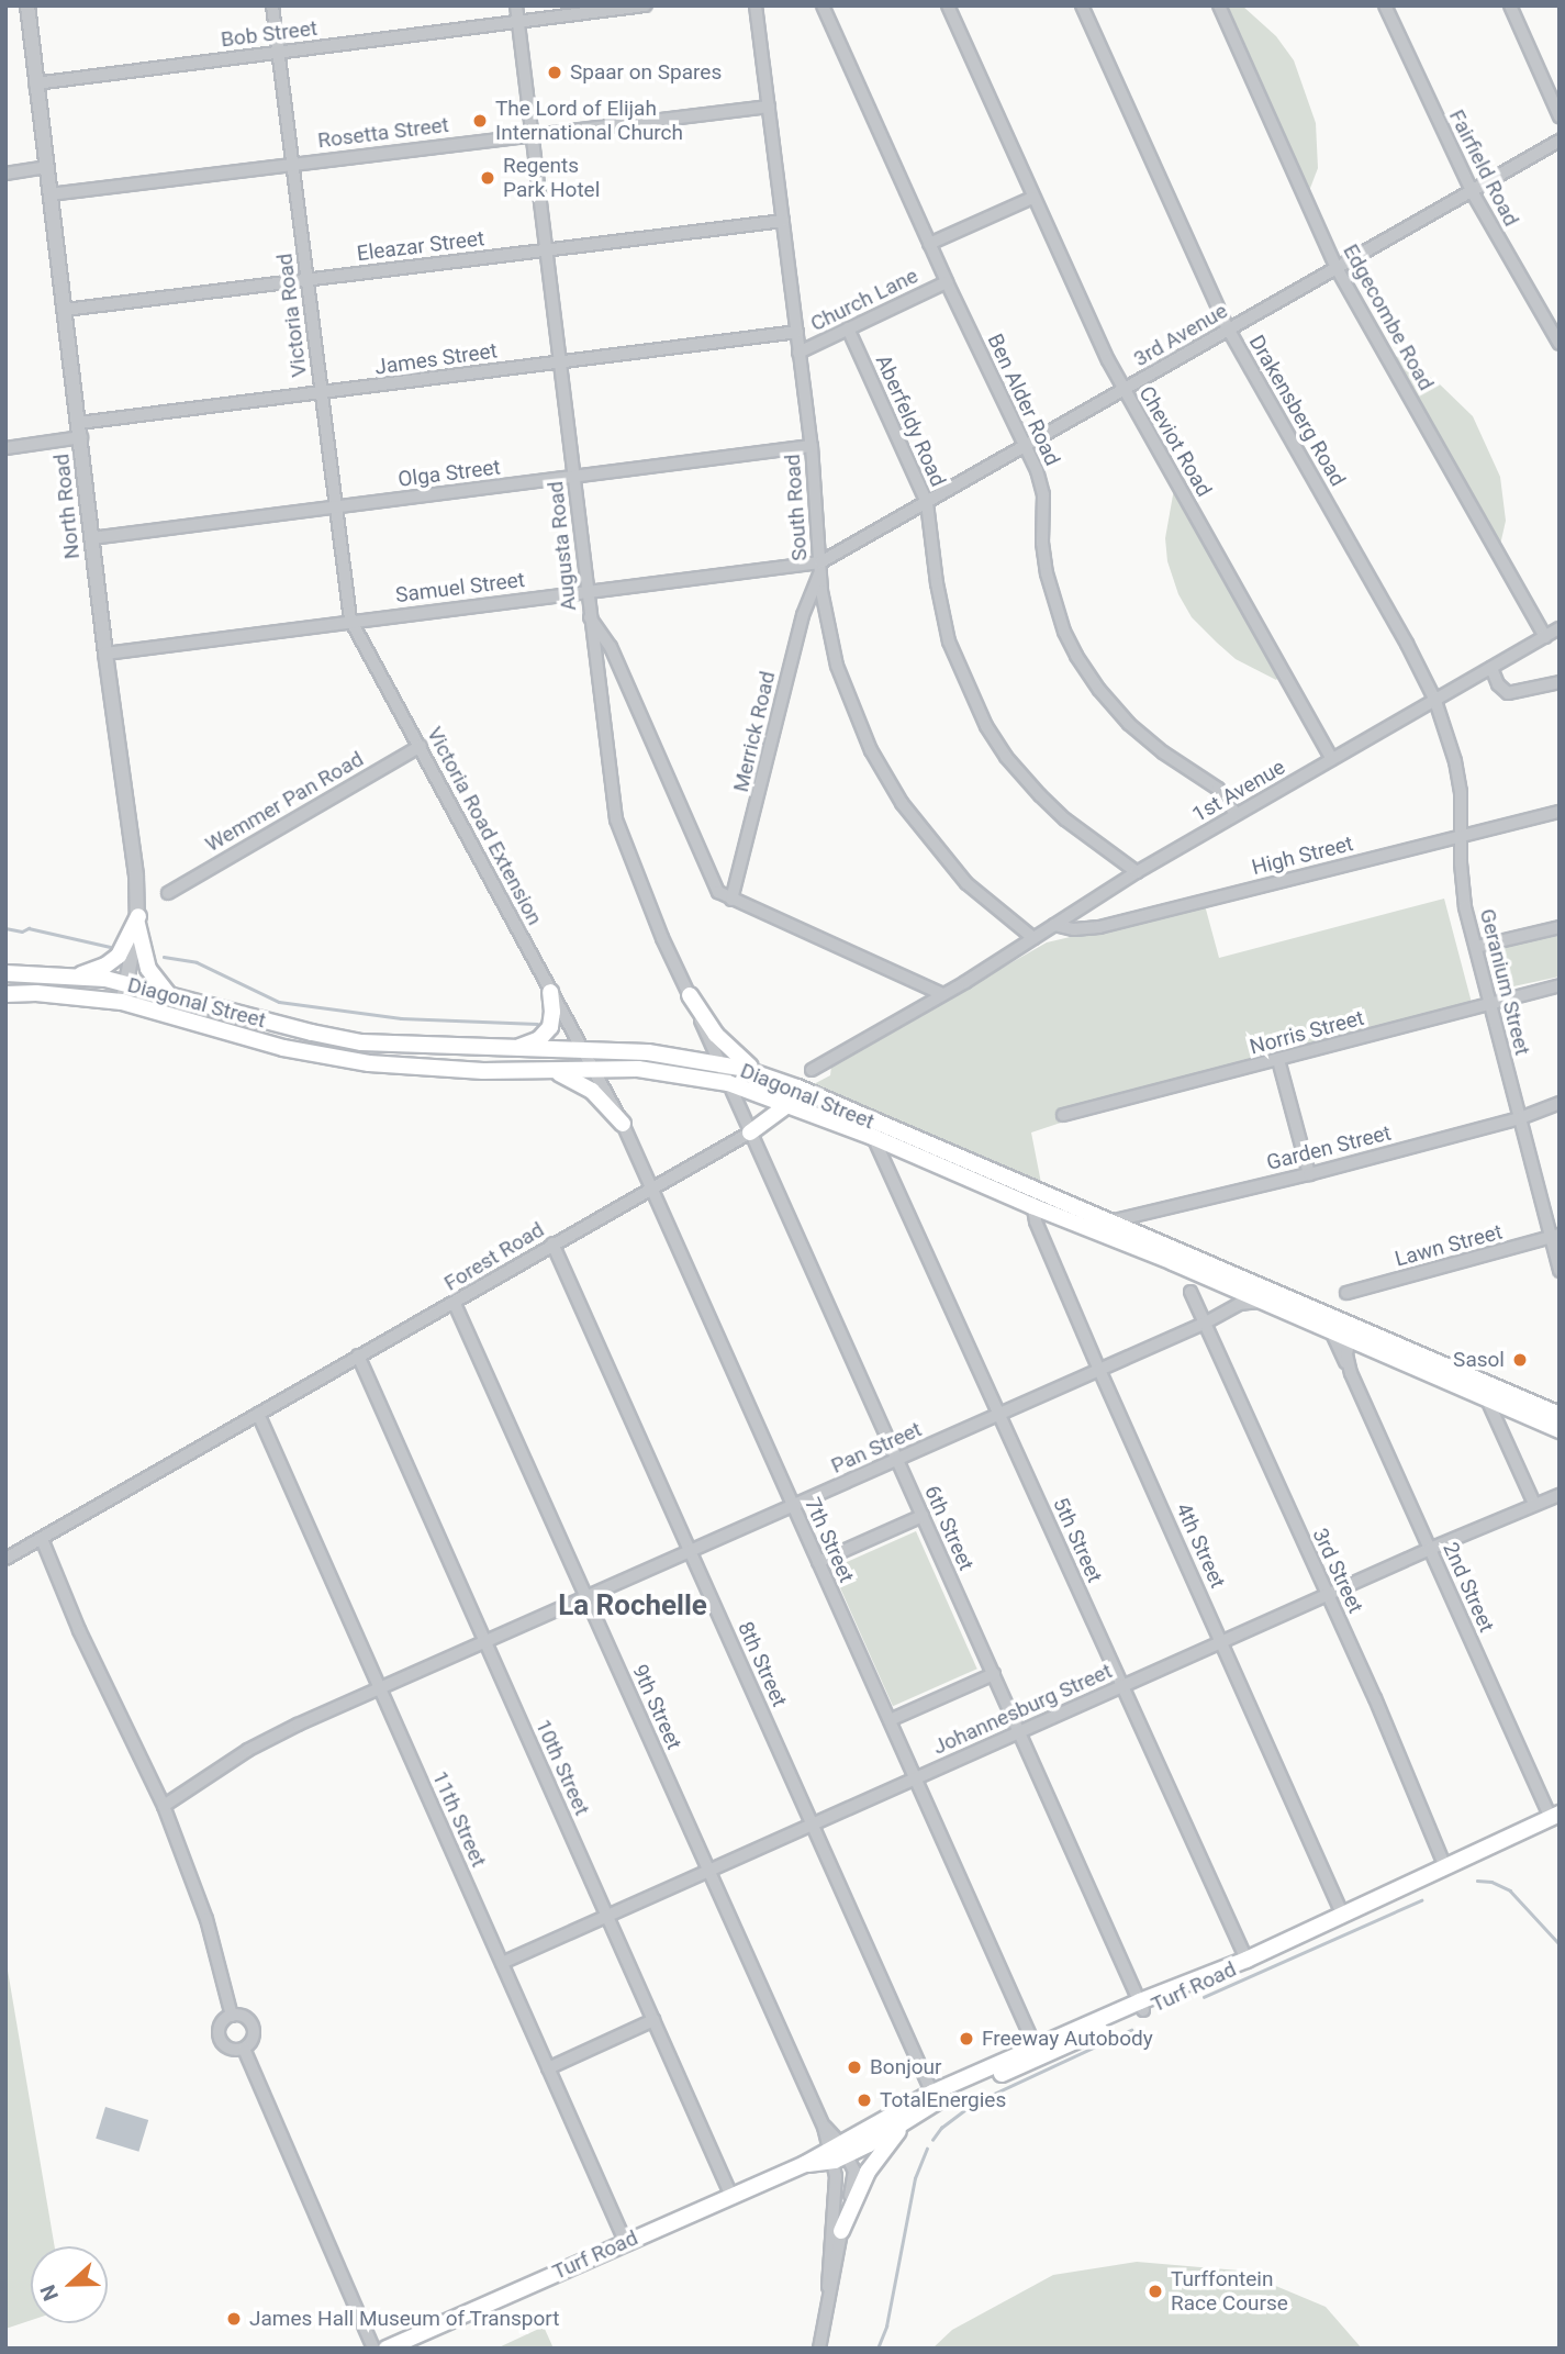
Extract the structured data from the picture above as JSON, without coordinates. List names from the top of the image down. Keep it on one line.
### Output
{"streets":{"main road":["Diagonal Street","Turf Road"],"street":["Bob Street","Rosetta Street","Fairfield Road","Eleazar Street","Church Lane","Victoria Road","Edgecombe Road","3rd Avenue","James Street","Ben Alder Road","Drakensberg Road","Aberfeldy Road","Cheviot Road","Olga Street","North Road","South Road","Augusta Road","Samuel Street","Merrick Road","1st Avenue","Wemmer Pan Road","Victoria Road Extension","High Street","Geranium Street","Norris Street","Garden Street","Lawn Street","Forest Road","Pan Street","6th Street","7th Street","5th Street","4th Street","3rd Street","2nd Street","8th Street","9th Street","Johannesburg Street","10th Street","11th Street"]},"crossings":[["Bob Street","Victoria Road"],["Bob Street","North Road"],["Bob Street","Augusta Road"],["Rosetta Street","Victoria Road"],["Rosetta Street","North Road"],["Rosetta Street","South Road"],["Rosetta Street","Augusta Road"],["Fairfield Road","3rd Avenue"],["Eleazar Street","Victoria Road"],["Eleazar Street","North Road"],["Eleazar Street","South Road"],["Eleazar Street","Augusta Road"],["Church Lane","Ben Alder Road"],["Church Lane","Aberfeldy Road"],["Church Lane","South Road"],["Victoria Road","James Street"],["Victoria Road","Olga Street"],["Victoria Road","Samuel Street"],["Victoria Road","Victoria Road Extension"],["Edgecombe Road","3rd Avenue"],["Edgecombe Road","1st Avenue"],["3rd Avenue","Ben Alder Road"],["3rd Avenue","Drakensberg Road"],["3rd Avenue","Aberfeldy Road"],["3rd Avenue","Cheviot Road"],["3rd Avenue","South Road"],["3rd Avenue","Samuel Street"],["3rd Avenue","Merrick Road"],["James Street","North Road"],["James Street","South Road"],["James Street","Augusta Road"],["Ben Alder Road","1st Avenue"],["Drakensberg Road","1st Avenue"],["Drakensberg Road","Geranium Street"],["Aberfeldy Road","1st Avenue"],["Cheviot Road","1st Avenue"],["Olga Street","North Road"],["Olga Street","South Road"],["Olga Street","Augusta Road"],["North Road","Samuel Street"],["North Road","Diagonal Street"],["South Road","Samuel Street"],["South Road","Merrick Road"],["South Road","1st Avenue"],["Augusta Road","Samuel Street"],["Augusta Road","Diagonal Street"],["Augusta Road","6th Street"],["Samuel Street","Merrick Road"],["Samuel Street","Victoria Road Extension"],["1st Avenue","High Street"],["1st Avenue","Geranium Street"],["Wemmer Pan Road","Victoria Road Extension"],["Victoria Road Extension","Diagonal Street"],["Victoria Road Extension","7th Street"],["High Street","Geranium Street"],["Geranium Street","Norris Street"],["Geranium Street","Garden Street"],["Geranium Street","Lawn Street"],["Diagonal Street","Garden Street"],["Diagonal Street","Pan Street"],["Diagonal Street","6th Street"],["Diagonal Street","7th Street"],["Diagonal Street","5th Street"],["Diagonal Street","4th Street"],["Diagonal Street","2nd Street"],["Forest Road","6th Street"],["Forest Road","7th Street"],["Forest Road","8th Street"],["Forest Road","9th Street"],["Forest Road","10th Street"],["Forest Road","11th Street"],["Pan Street","6th Street"],["Pan Street","7th Street"],["Pan Street","5th Street"],["Pan Street","4th Street"],["Pan Street","3rd Street"],["Pan Street","8th Street"],["Pan Street","9th Street"],["Pan Street","10th Street"],["Pan Street","11th Street"],["6th Street","Johannesburg Street"],["6th Street","Turf Road"],["7th Street","Johannesburg Street"],["7th Street","Turf Road"],["5th Street","Johannesburg Street"],["5th Street","Turf Road"],["4th Street","Johannesburg Street"],["4th Street","Turf Road"],["3rd Street","Johannesburg Street"],["3rd Street","Turf Road"],["2nd Street","Johannesburg Street"],["2nd Street","Turf Road"],["8th Street","Johannesburg Street"],["8th Street","Turf Road"],["9th Street","Johannesburg Street"],["9th Street","Turf Road"],["Johannesburg Street","10th Street"],["Johannesburg Street","11th Street"],["10th Street","Turf Road"],["11th Street","Turf Road"]],"districts":["La Rochelle"],"places":["Spaar on Spares","The Lord of Elijah International Church","Regents Park Hotel","Sasol","Freeway Autobody","Bonjour","TotalEnergies","Turffontein Race Course","James Hall Museum of Transport"],"north":"left"}
